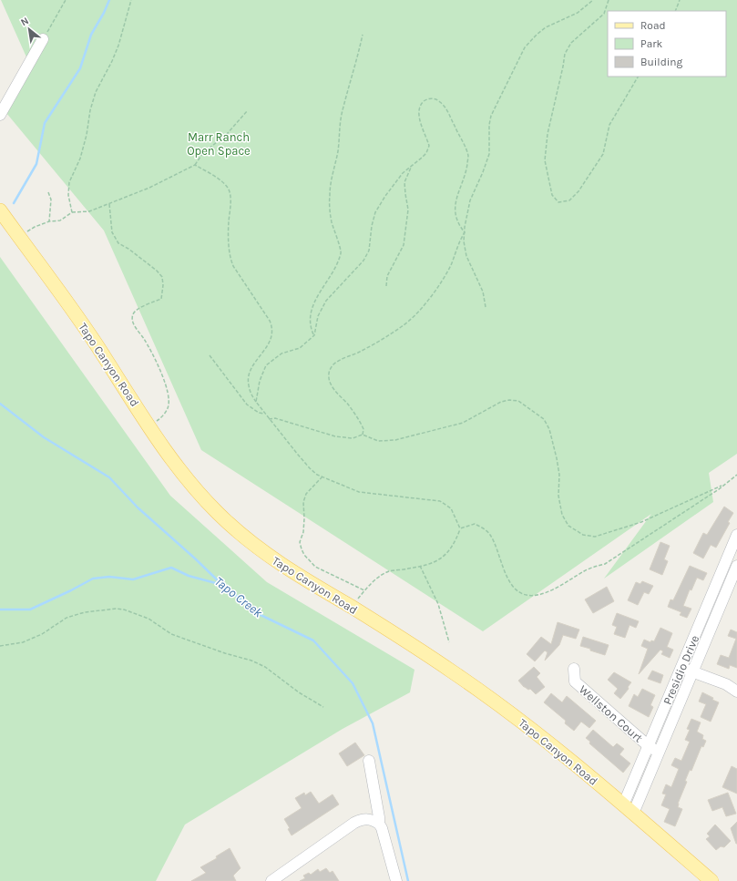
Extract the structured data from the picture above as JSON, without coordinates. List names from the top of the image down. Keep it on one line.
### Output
{"streets":{"main road":["Tapo Canyon Road"],"street":["Presidio Drive","Wellston Court"]},"crossings":[["Tapo Canyon Road","Presidio Drive"],["Presidio Drive","Wellston Court"]],"water":["Tapo Creek"],"parks":["Marr Ranch Open Space"],"legend":["Road","Park","Building"],"north":"top left"}
